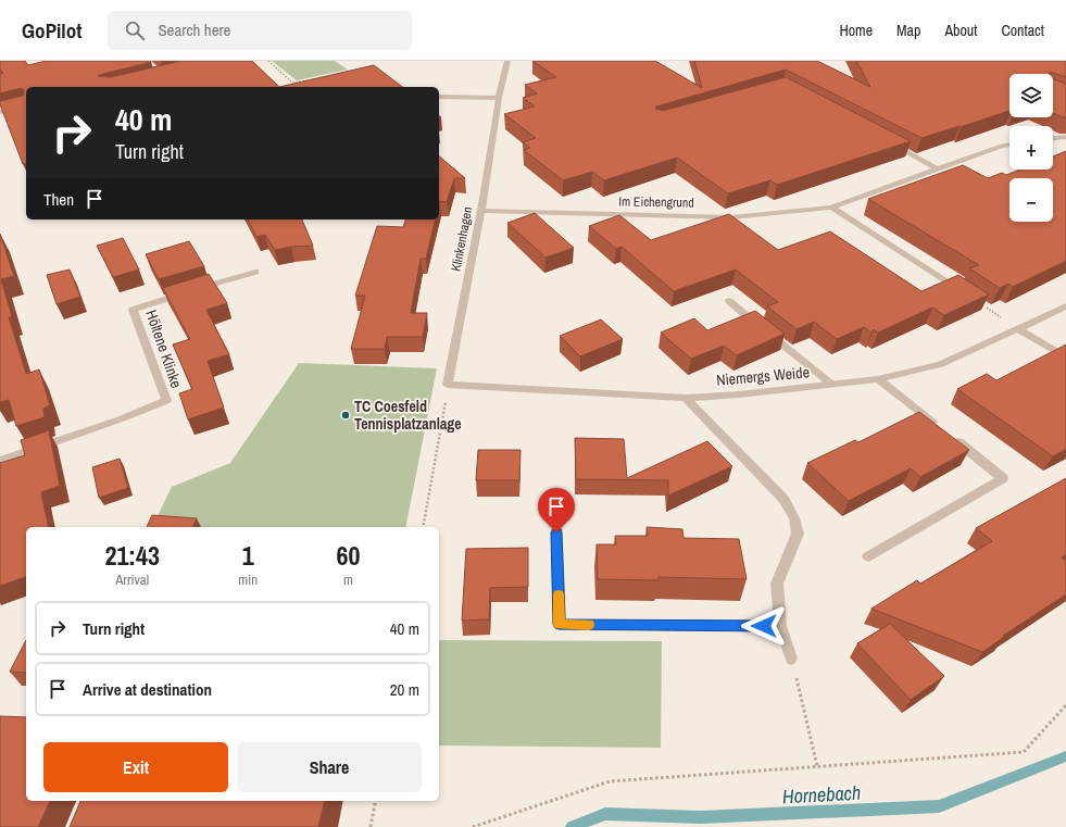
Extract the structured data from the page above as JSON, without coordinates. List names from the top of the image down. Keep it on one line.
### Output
{"streets":{"street":["Im Eichengrund","Klinkenhagen","Höltene Klinke","Niemergs Weide"]},"crossings":[["Im Eichengrund","Klinkenhagen"],["Klinkenhagen","Niemergs Weide"]],"water":["Hornebach"],"places":["TC Coesfeld Tennisplatzanlage"],"page":{"header":"GoPilot","search":"Search here","nav":["Home","Map","About","Contact"],"map_buttons":["+","−"],"turn":["40 m","Turn right"],"then":"Then","eta":["21:43","Arrival","1","min","60","m"],"list":[{"name":"Turn right","value":"40 m"},{"name":"Arrive at destination","value":"20 m"}],"buttons":["Exit","Share"]}}
